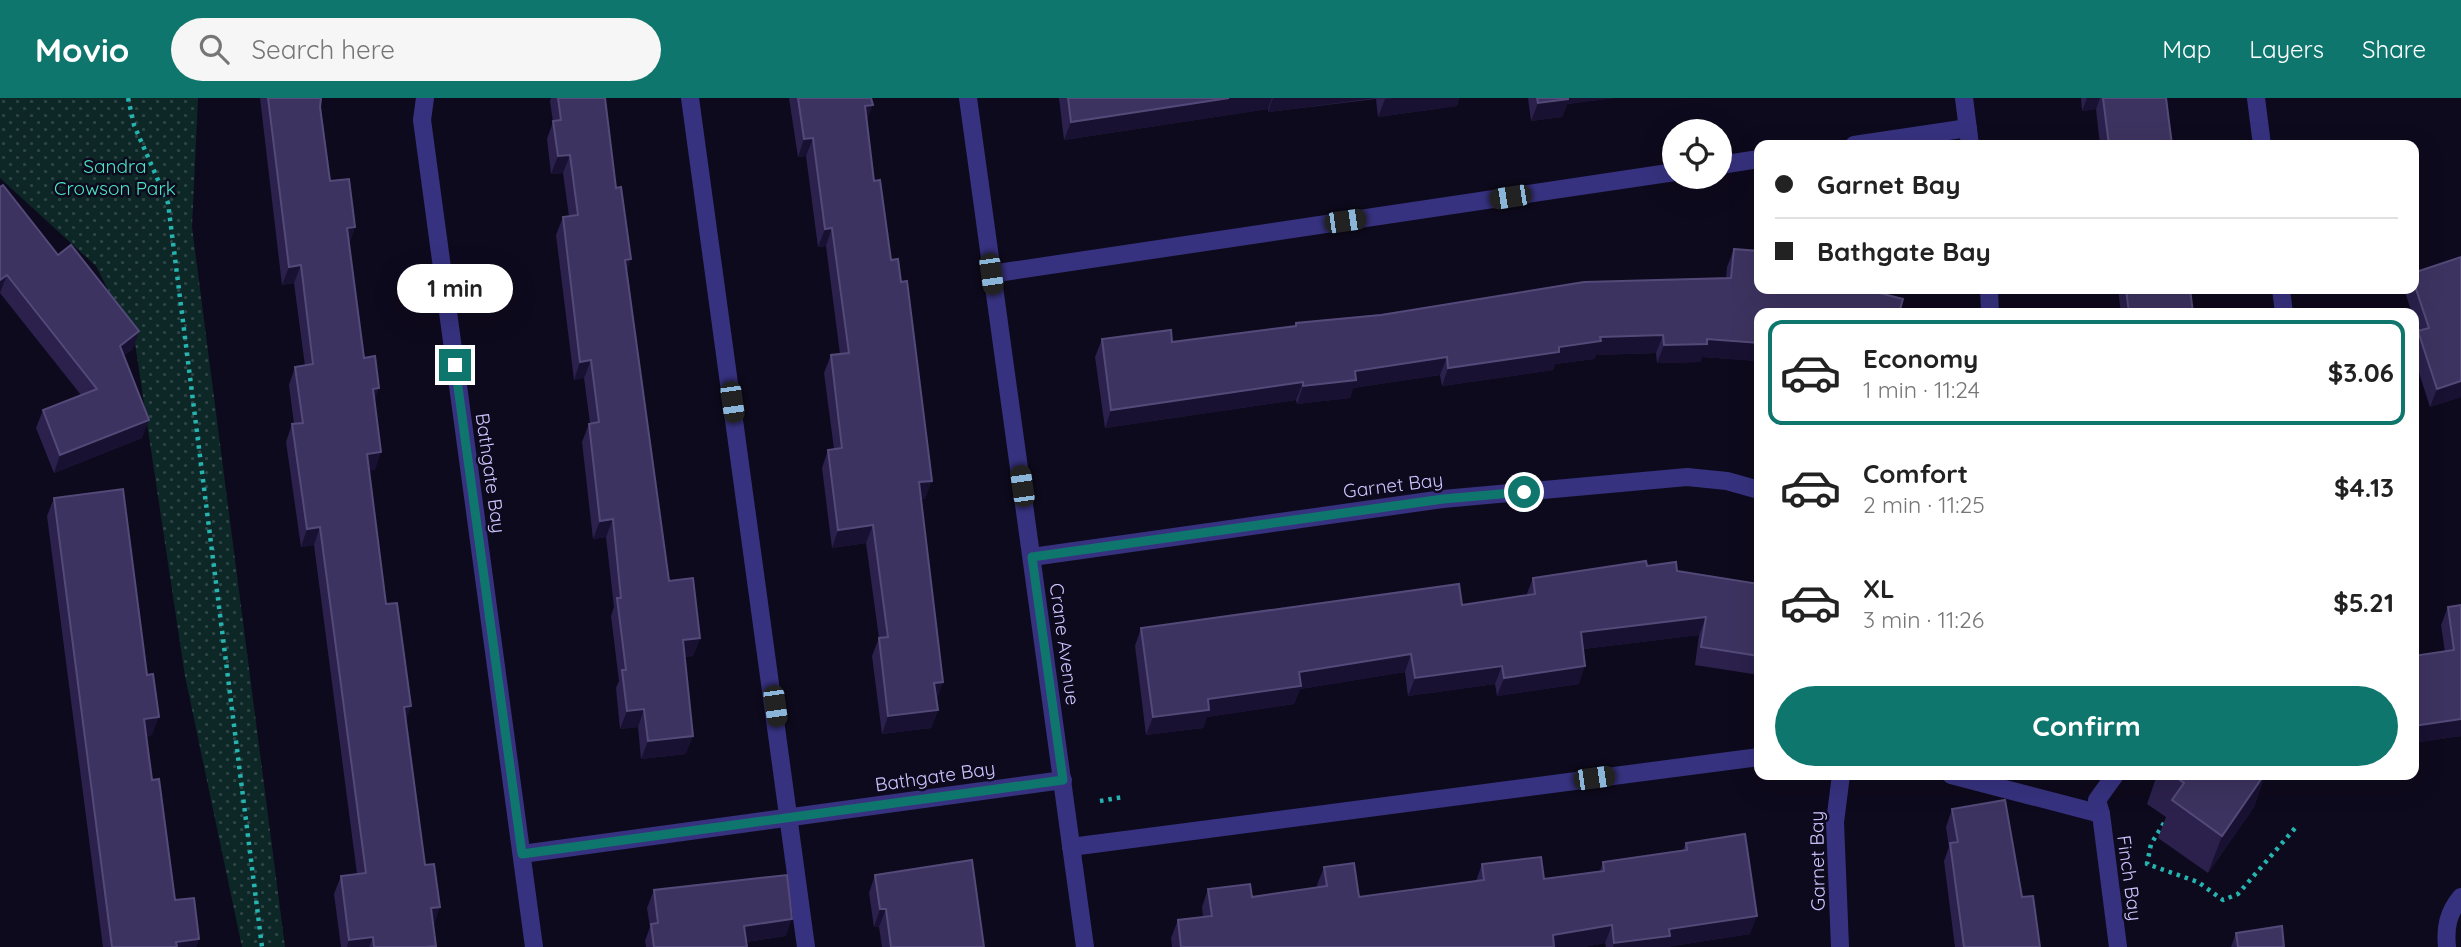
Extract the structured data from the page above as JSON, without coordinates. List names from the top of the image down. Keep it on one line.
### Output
{"streets":{"street":["Bathgate Bay","Garnet Bay","Crane Avenue","Finch Bay"]},"crossings":[["Bathgate Bay","Crane Avenue"],["Garnet Bay","Crane Avenue"]],"parks":["Sandra Crowson Park"],"page":{"header":"Movio","search":"Search here","nav":["Map","Layers","Share"],"banner":["Garnet Bay","Bathgate Bay"],"bubble":"1 min","list":[{"name":"Economy","note":"1 min · 11:24","value":"$3.06"},{"name":"Comfort","note":"2 min · 11:25","value":"$4.13"},{"name":"XL","note":"3 min · 11:26","value":"$5.21"}],"buttons":"Confirm"}}
